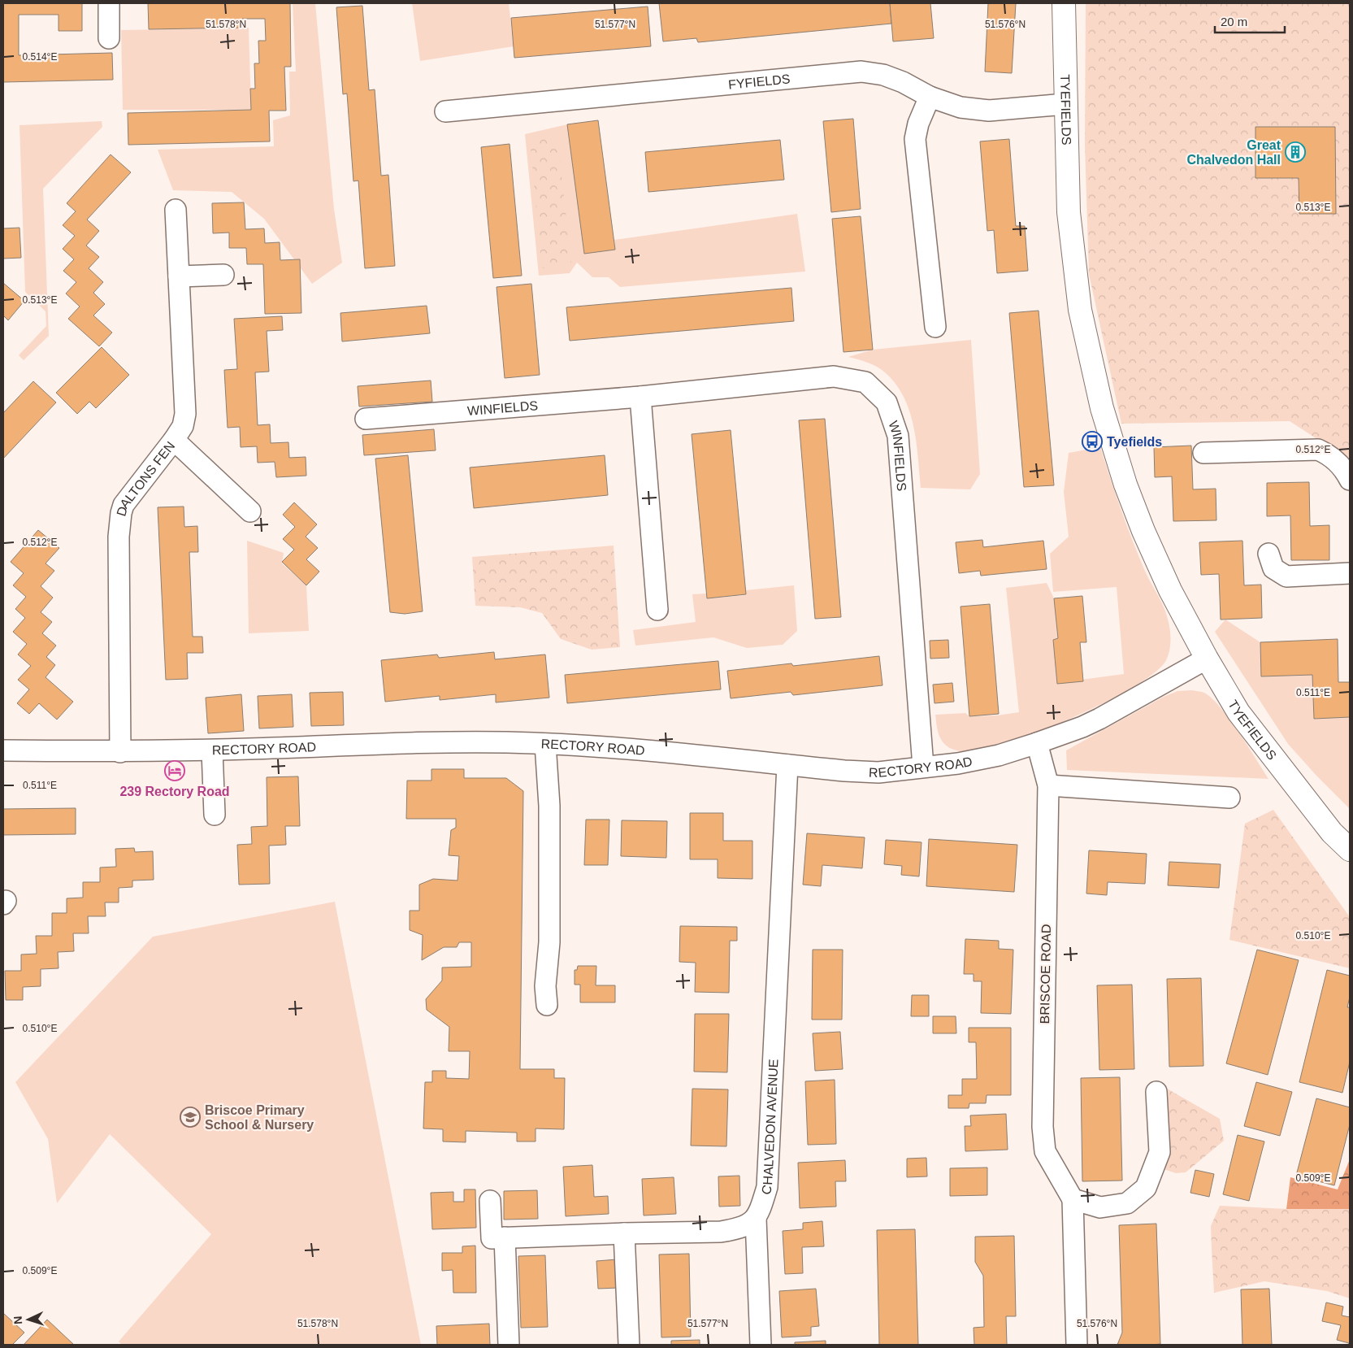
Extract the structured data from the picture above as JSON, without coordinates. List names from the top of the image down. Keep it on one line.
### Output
{"streets":{"street":["FYFIELDS","TYEFIELDS","WINFIELDS","DALTONS FEN","RECTORY ROAD","BRISCOE ROAD","CHALVEDON AVENUE"]},"crossings":[["FYFIELDS","TYEFIELDS"],["TYEFIELDS","RECTORY ROAD"],["WINFIELDS","RECTORY ROAD"],["DALTONS FEN","RECTORY ROAD"],["RECTORY ROAD","BRISCOE ROAD"],["RECTORY ROAD","CHALVEDON AVENUE"]],"places":{"building":["Great Chalvedon Hall"],"bus stop":["Tyefields"],"hotel":["239 Rectory Road"],"school or university":["Briscoe Primary School & Nursery"]},"scale_bar":"20 m","north":"left","coordinates":["51.578°N","51.577°N","51.576°N","0.514°E","0.513°E","0.512°E","0.511°E","0.510°E","0.509°E"]}
